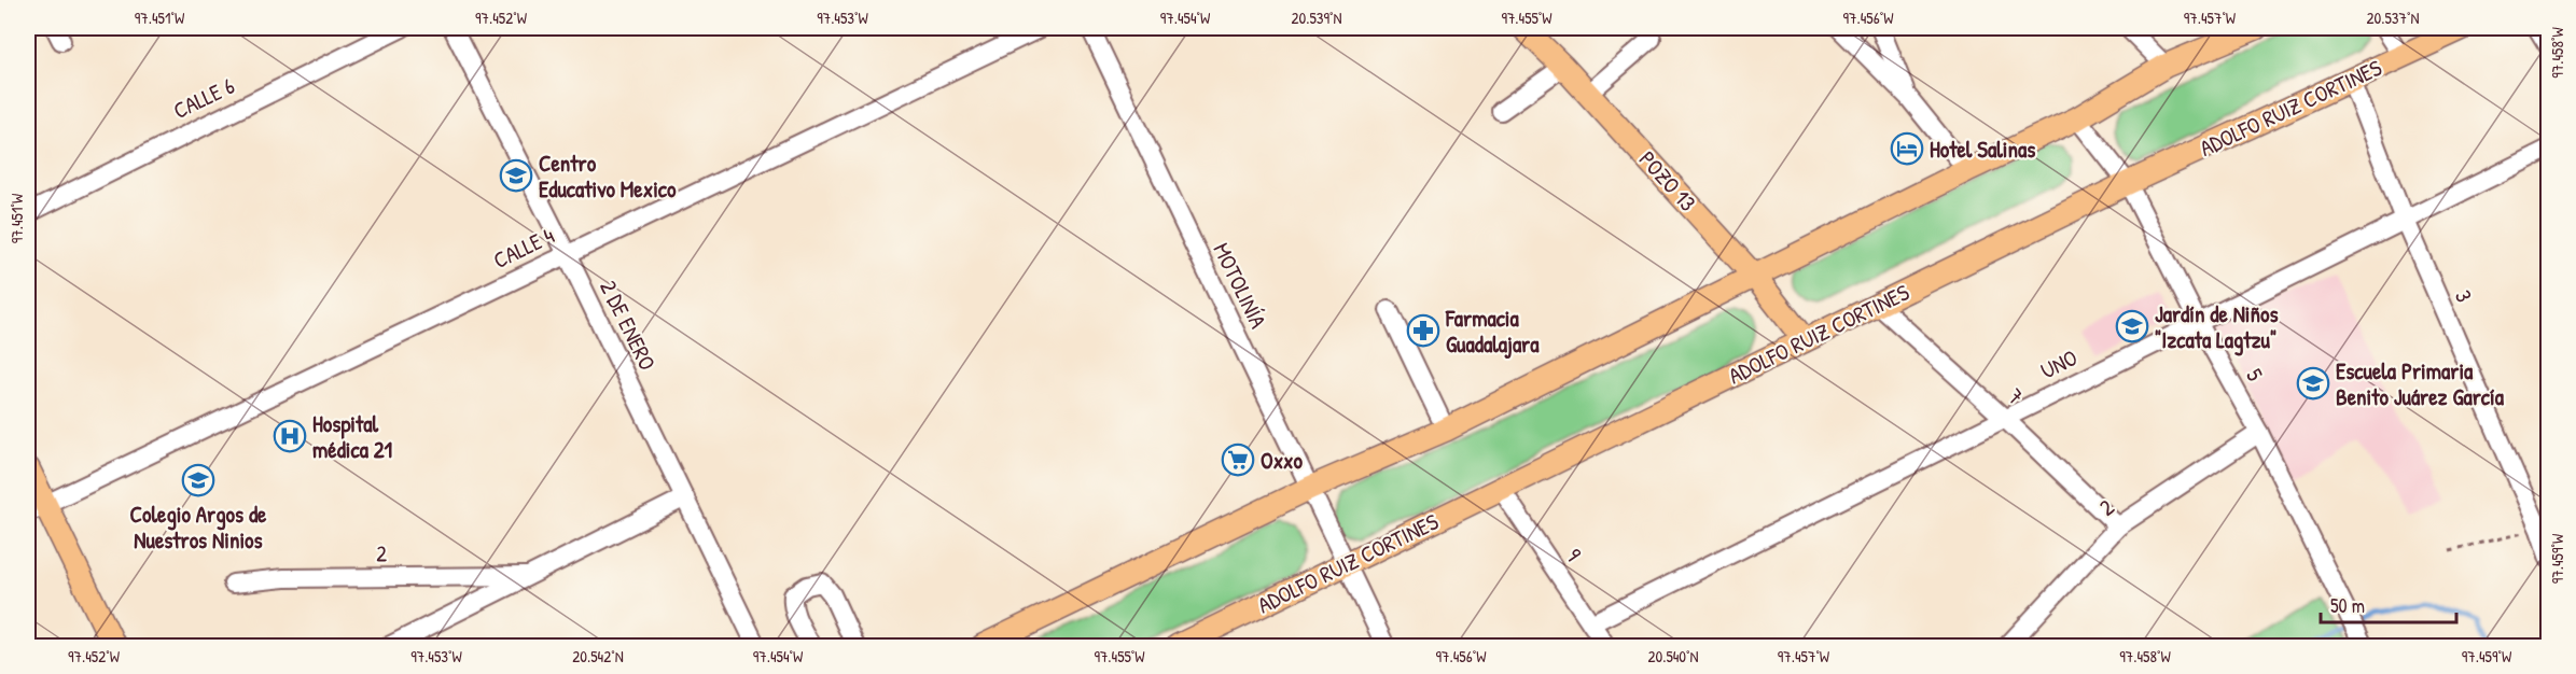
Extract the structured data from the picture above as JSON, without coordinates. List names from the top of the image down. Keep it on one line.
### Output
{"streets":{"main road":["ADOLFO RUIZ CORTINES","POZO 13"],"street":["CALLE 6","CALLE 4","MOTOLINÍA","3","2 DE ENERO","UNO","5","7","2","9"]},"crossings":[["ADOLFO RUIZ CORTINES","POZO 13"],["ADOLFO RUIZ CORTINES","MOTOLINÍA"],["ADOLFO RUIZ CORTINES","3"],["ADOLFO RUIZ CORTINES","5"],["ADOLFO RUIZ CORTINES","7"],["ADOLFO RUIZ CORTINES","9"],["CALLE 4","2 DE ENERO"],["3","UNO"],["2 DE ENERO","2"],["UNO","5"],["UNO","7"],["UNO","9"],["5","2"],["7","2"]],"places":{"hotel":["Hotel Salinas"],"school or university":["Centro Educativo Mexico","Jardín de Niños \"Izcata Lagtzu\"","Escuela Primaria Benito Juárez García","Colegio Argos de Nuestros Ninios"],"pharmacy":["Farmacia Guadalajara"],"hospital":["Hospital médica 21"],"supermarket":["Oxxo"]},"scale_bar":"50 m","coordinates":["97.451°W","97.452°W","97.453°W","97.454°W","20.539°N","97.455°W","97.456°W","97.457°W","20.537°N","97.458°W","97.459°W","20.542°N","20.540°N"]}
